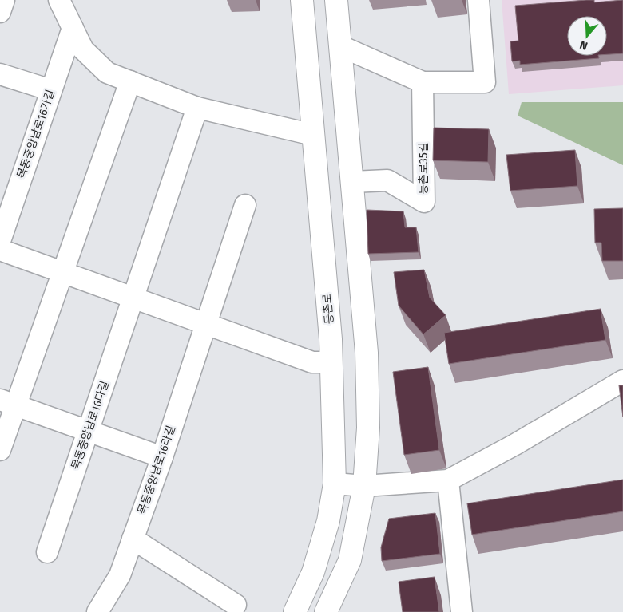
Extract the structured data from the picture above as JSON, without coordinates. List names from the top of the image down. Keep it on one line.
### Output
{"streets":{"main road":["등촌로"],"street":["목동중앙남로16가길","등촌로35길","목동중앙남로16다길","목동중앙남로16라길"]},"north":"bottom"}
